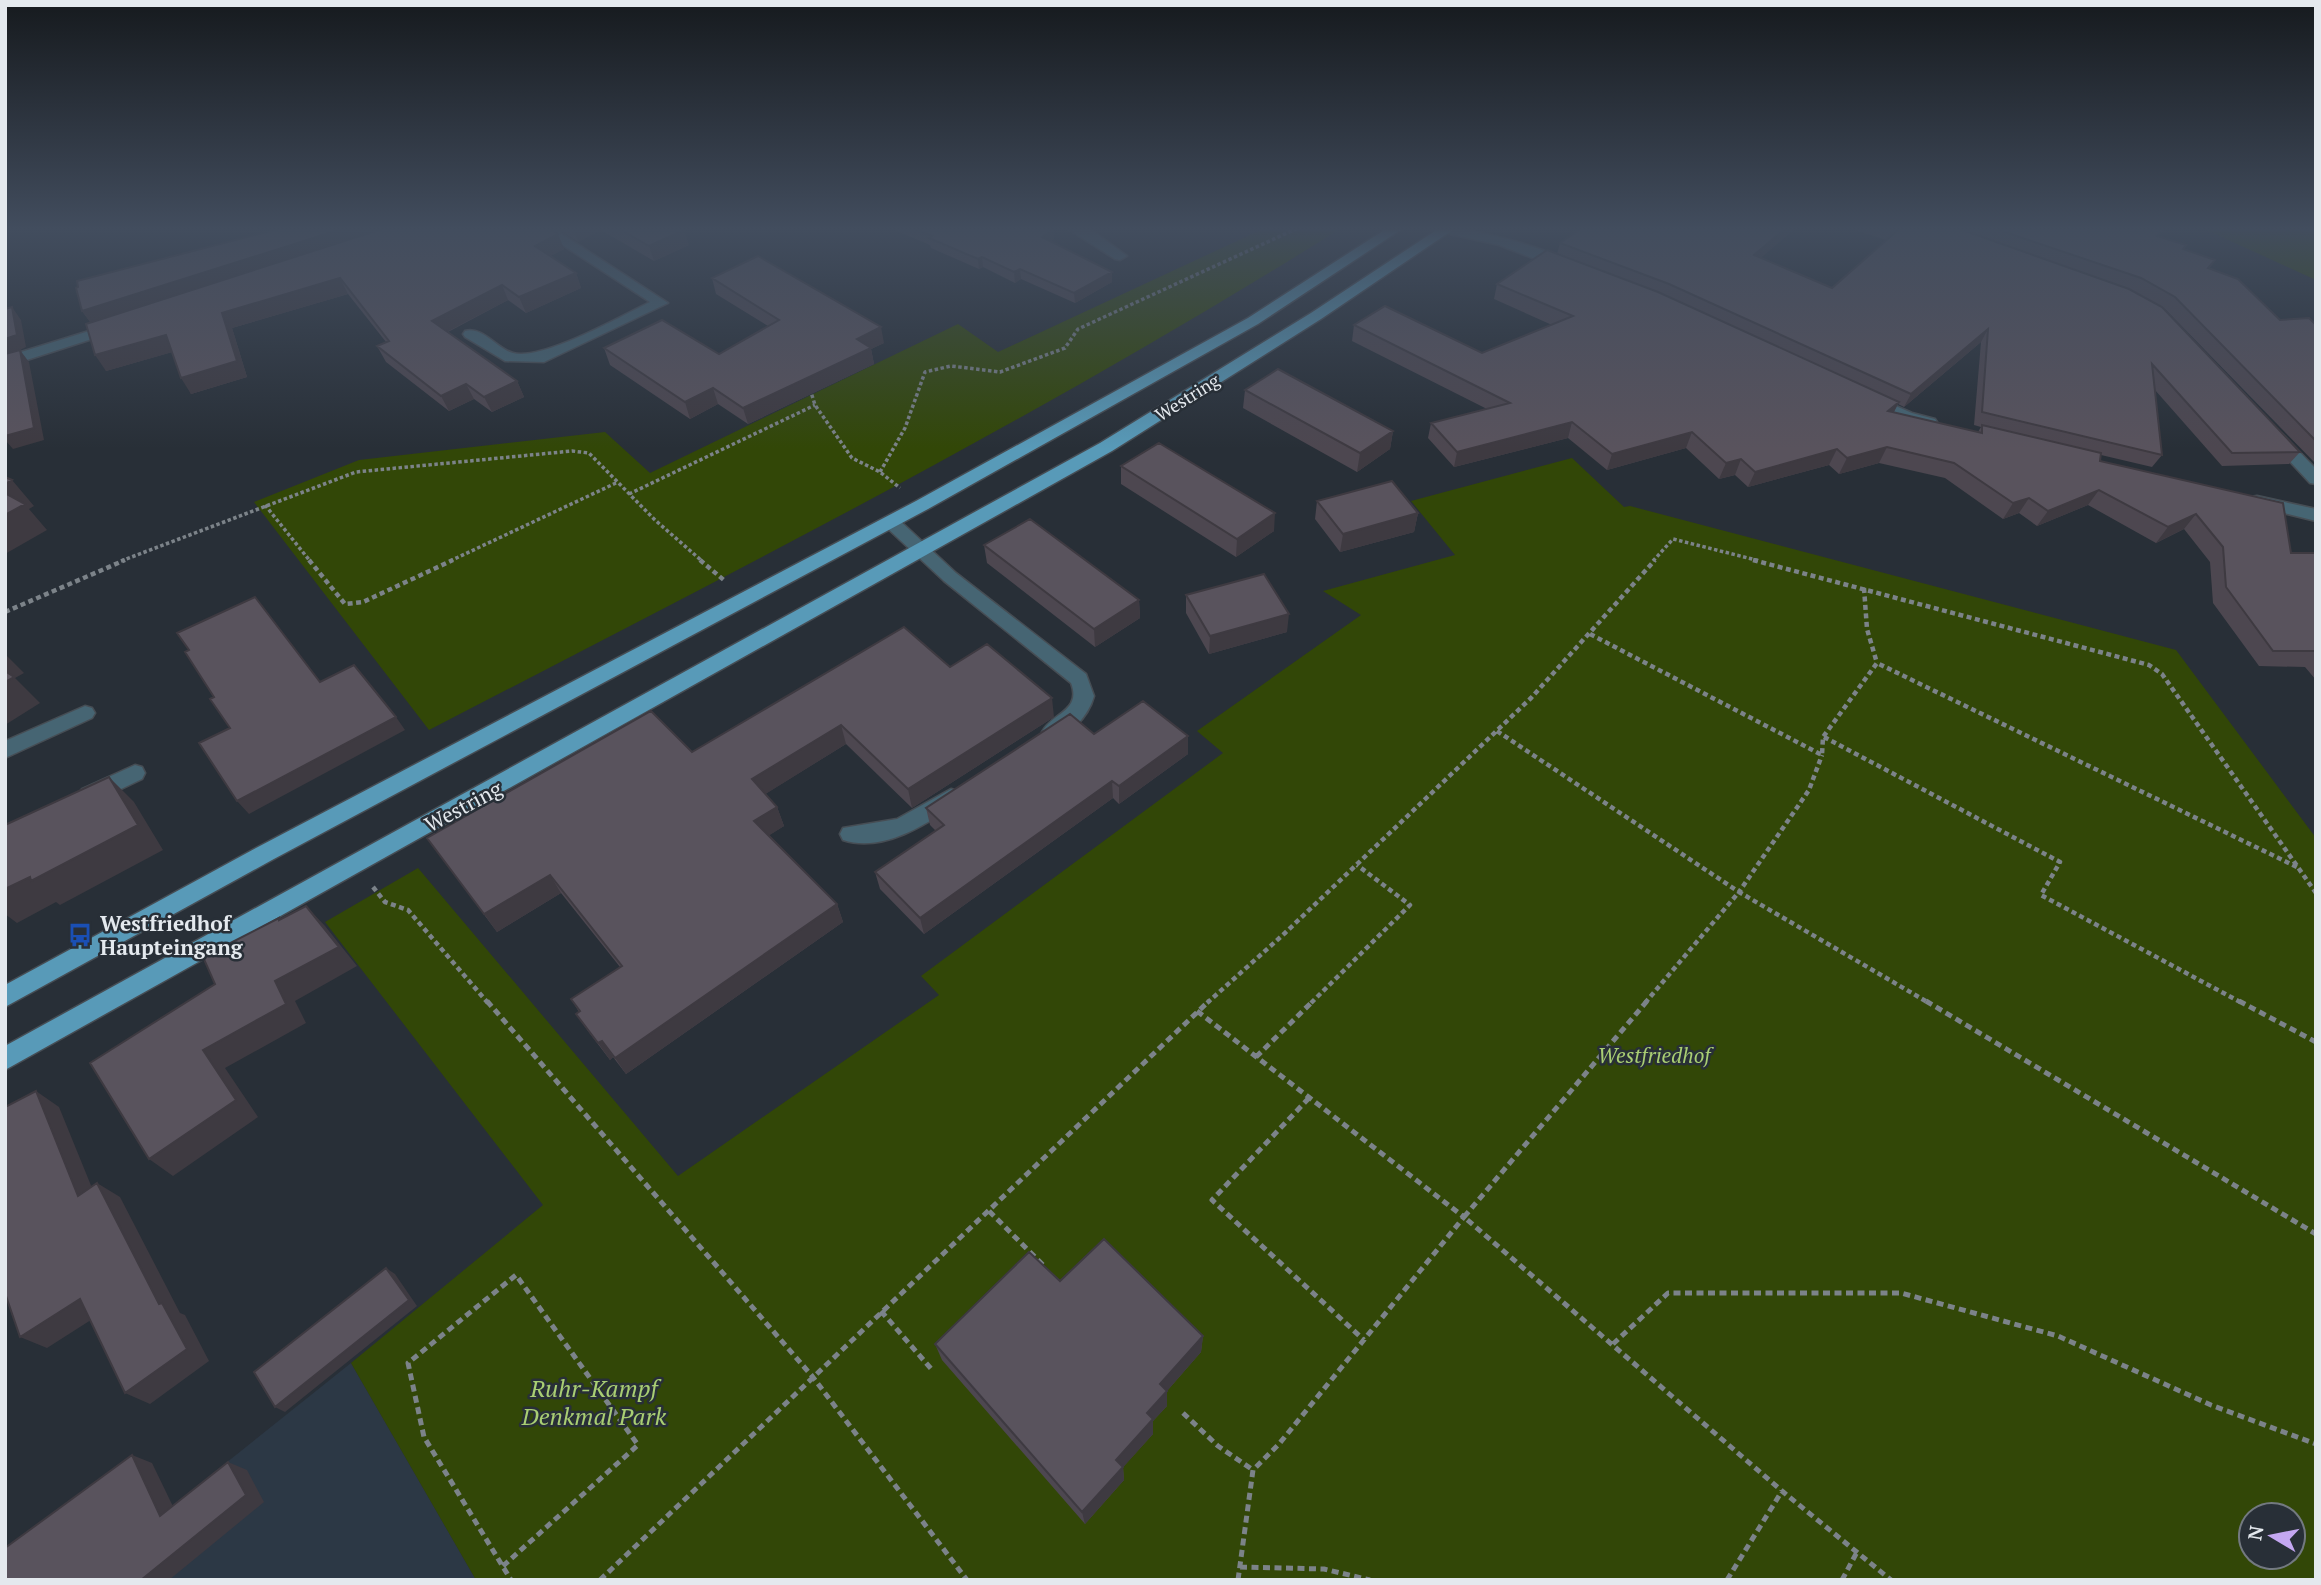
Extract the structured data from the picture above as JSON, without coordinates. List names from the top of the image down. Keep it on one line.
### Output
{"streets":{"main road":["Westring"]},"parks":["Westfriedhof","Ruhr-Kampf Denkmal Park"],"places":{"bus stop":["Westfriedhof Haupteingang"]},"north":"left"}
